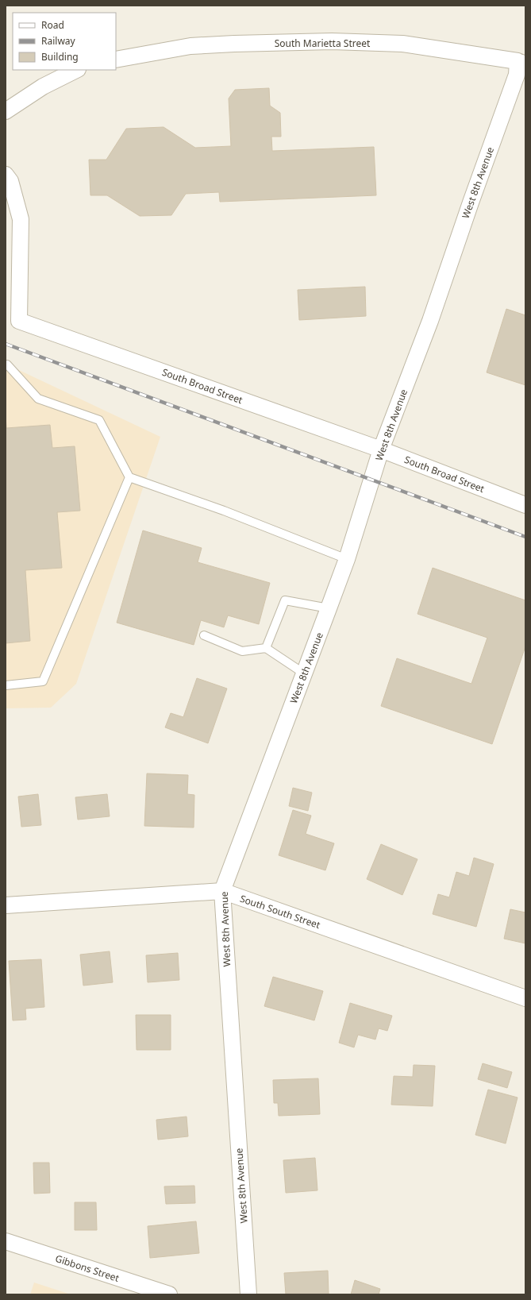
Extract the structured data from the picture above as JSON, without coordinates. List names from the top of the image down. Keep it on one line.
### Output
{"streets":{"street":["South Marietta Street","West 8th Avenue","South Broad Street","South South Street","Gibbons Street"]},"crossings":[["South Marietta Street","West 8th Avenue"],["West 8th Avenue","South Broad Street"],["West 8th Avenue","South South Street"]],"legend":["Road","Railway","Building"]}
